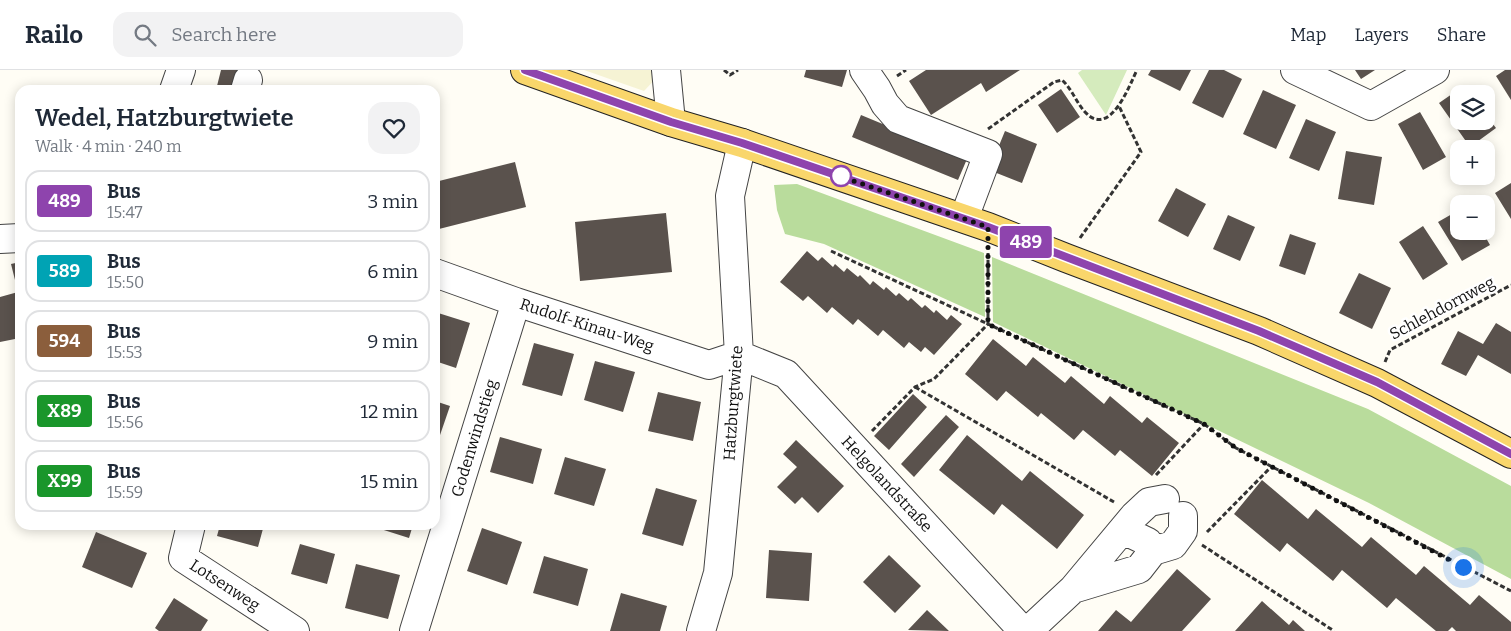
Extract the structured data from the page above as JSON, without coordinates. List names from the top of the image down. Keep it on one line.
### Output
{"streets":{"street":["Rudolf-Kinau-Weg","Hatzburgtwiete","Godenwindstieg","Helgolandstraße","Lotsenweg"],"path":["Schlehdornweg"]},"crossings":[["Rudolf-Kinau-Weg","Hatzburgtwiete"],["Rudolf-Kinau-Weg","Godenwindstieg"],["Rudolf-Kinau-Weg","Helgolandstraße"],["Hatzburgtwiete","Helgolandstraße"]],"lines":["bus line 489"],"page":{"header":"Railo","search":"Search here","nav":["Map","Layers","Share"],"on_map":"489","map_buttons":["+","−"],"heading":["Wedel, Hatzburgtwiete","Walk · 4 min · 240 m"],"list":[{"mark":"489","name":"Bus","note":"15:47","value":"3 min"},{"mark":"589","name":"Bus","note":"15:50","value":"6 min"},{"mark":"594","name":"Bus","note":"15:53","value":"9 min"},{"mark":"X89","name":"Bus","note":"15:56","value":"12 min"},{"mark":"X99","name":"Bus","note":"15:59","value":"15 min"}]}}
